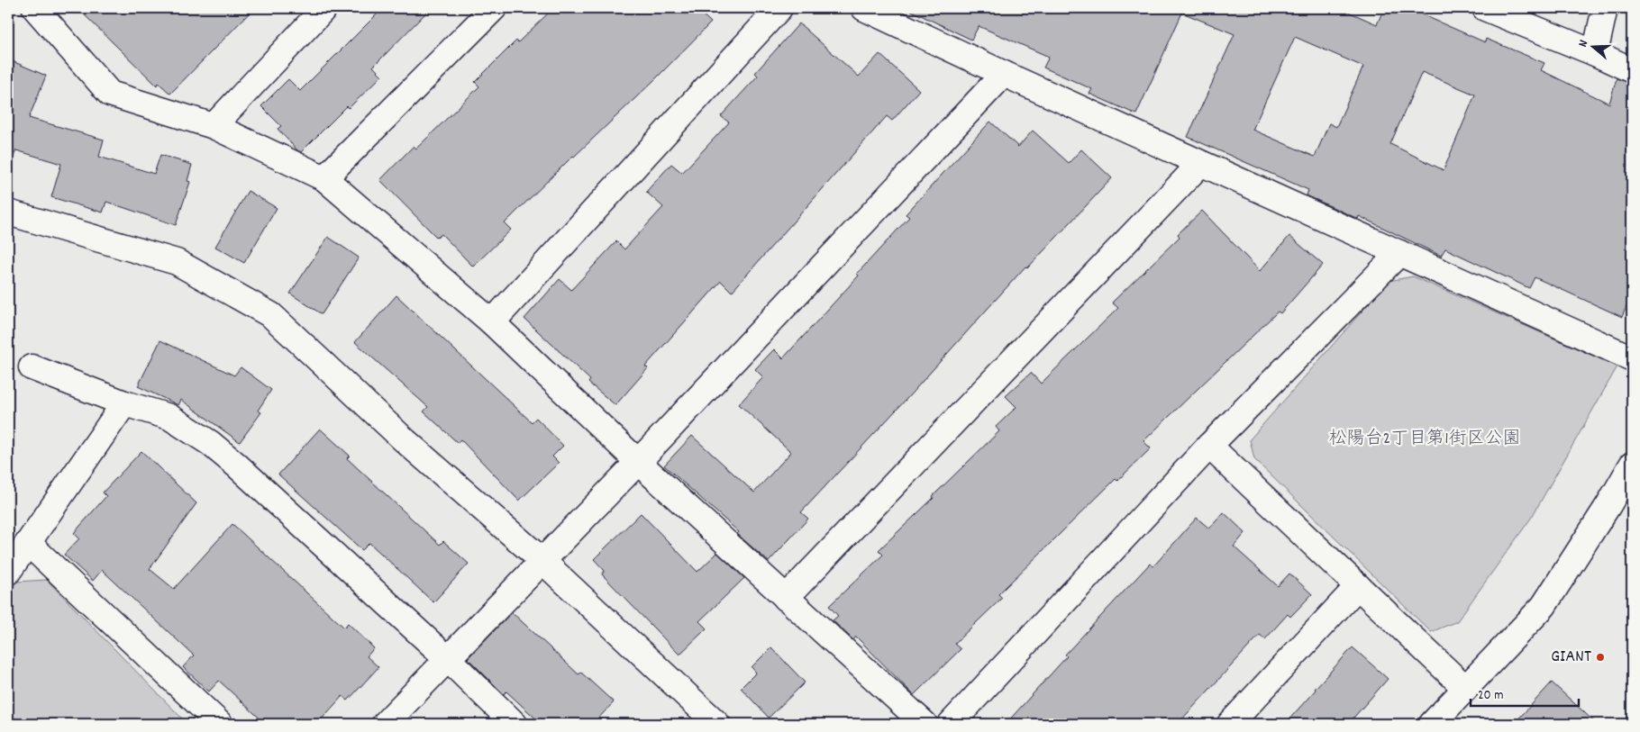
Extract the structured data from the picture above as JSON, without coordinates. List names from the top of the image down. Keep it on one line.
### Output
{"parks":["松陽台2丁目第1街区公園"],"places":["GIANT"],"scale_bar":"20 m","north":"left"}
